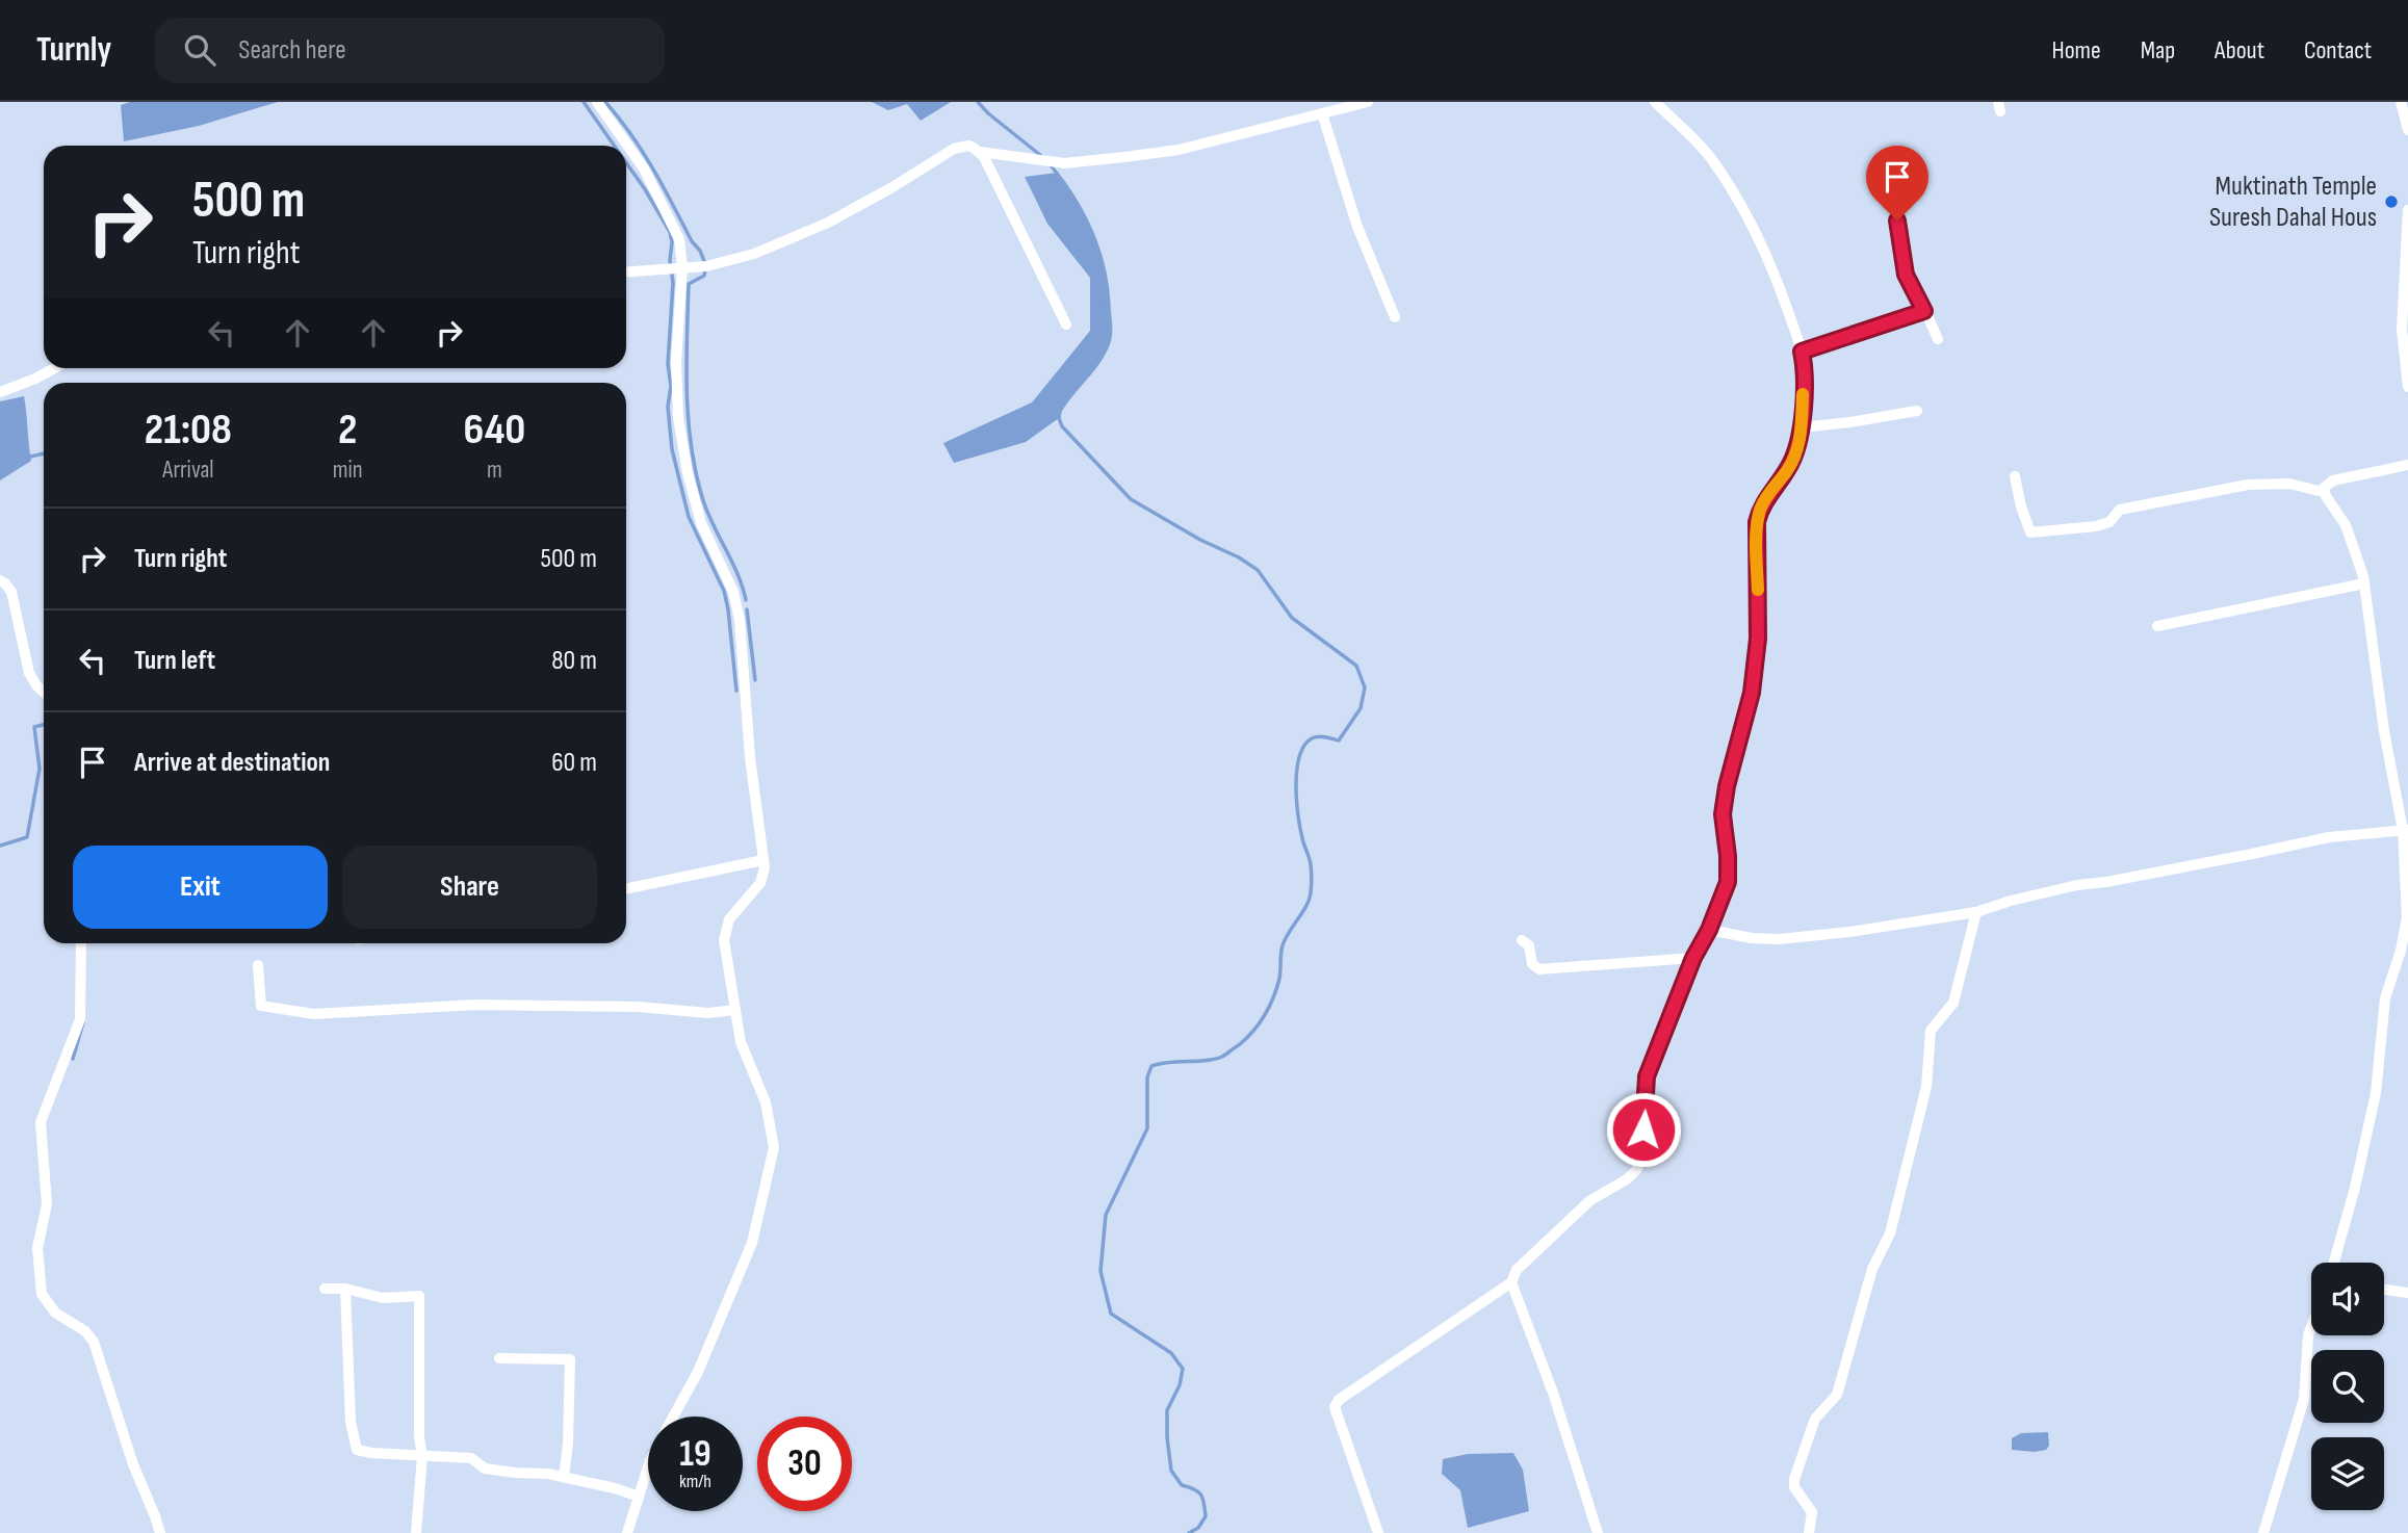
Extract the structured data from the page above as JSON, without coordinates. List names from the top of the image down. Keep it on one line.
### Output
{"places":["Muktinath Temple Suresh Dahal Hous"],"page":{"header":"Turnly","search":"Search here","nav":["Home","Map","About","Contact"],"turn":["500 m","Turn right"],"eta":["21:08","Arrival","2","min","640","m"],"list":[{"name":"Turn right","value":"500 m"},{"name":"Turn left","value":"80 m"},{"name":"Arrive at destination","value":"60 m"}],"buttons":["Exit","Share"],"speed":"19 km/h","limit":"30"}}
